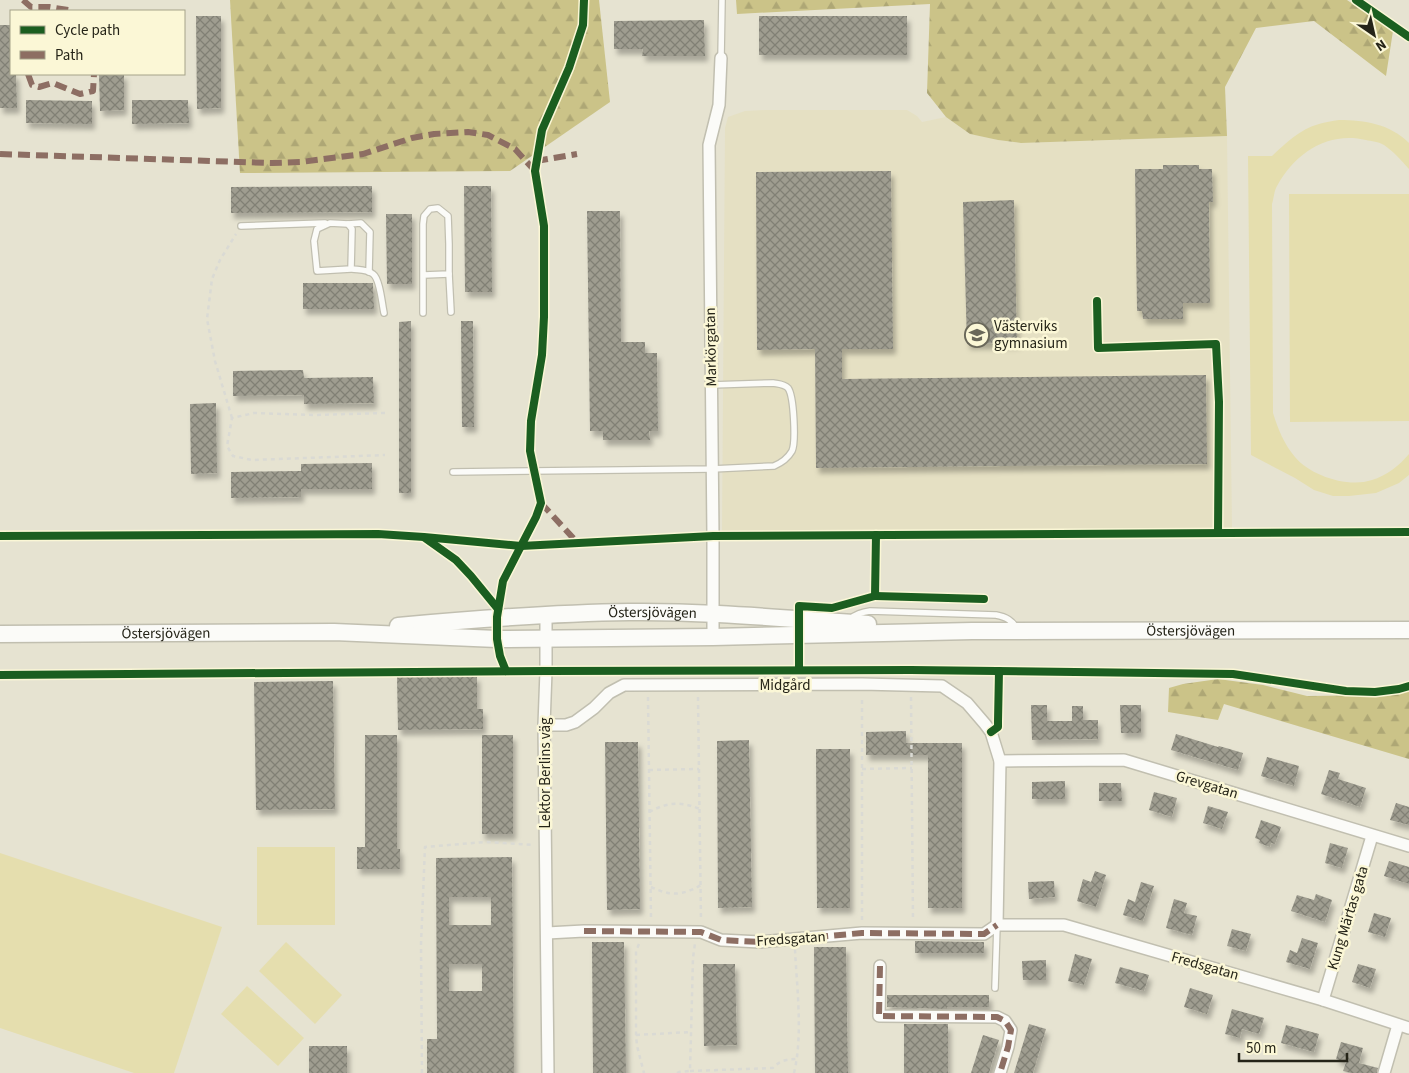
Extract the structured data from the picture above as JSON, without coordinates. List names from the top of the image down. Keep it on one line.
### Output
{"streets":{"main road":["Östersjövägen"],"street":["Markörgatan","Midgård","Lektor Berlins väg","Grevgatan","Kung Märtas gata","Fredsgatan"]},"crossings":[["Markörgatan","Östersjövägen"],["Östersjövägen","Lektor Berlins väg"],["Midgård","Lektor Berlins väg"],["Midgård","Grevgatan"],["Lektor Berlins väg","Fredsgatan"],["Grevgatan","Kung Märtas gata"],["Kung Märtas gata","Fredsgatan"]],"places":{"school or university":["Västerviks gymnasium"]},"legend":["Cycle path","Path"],"scale_bar":"50 m","north":"bottom right"}
